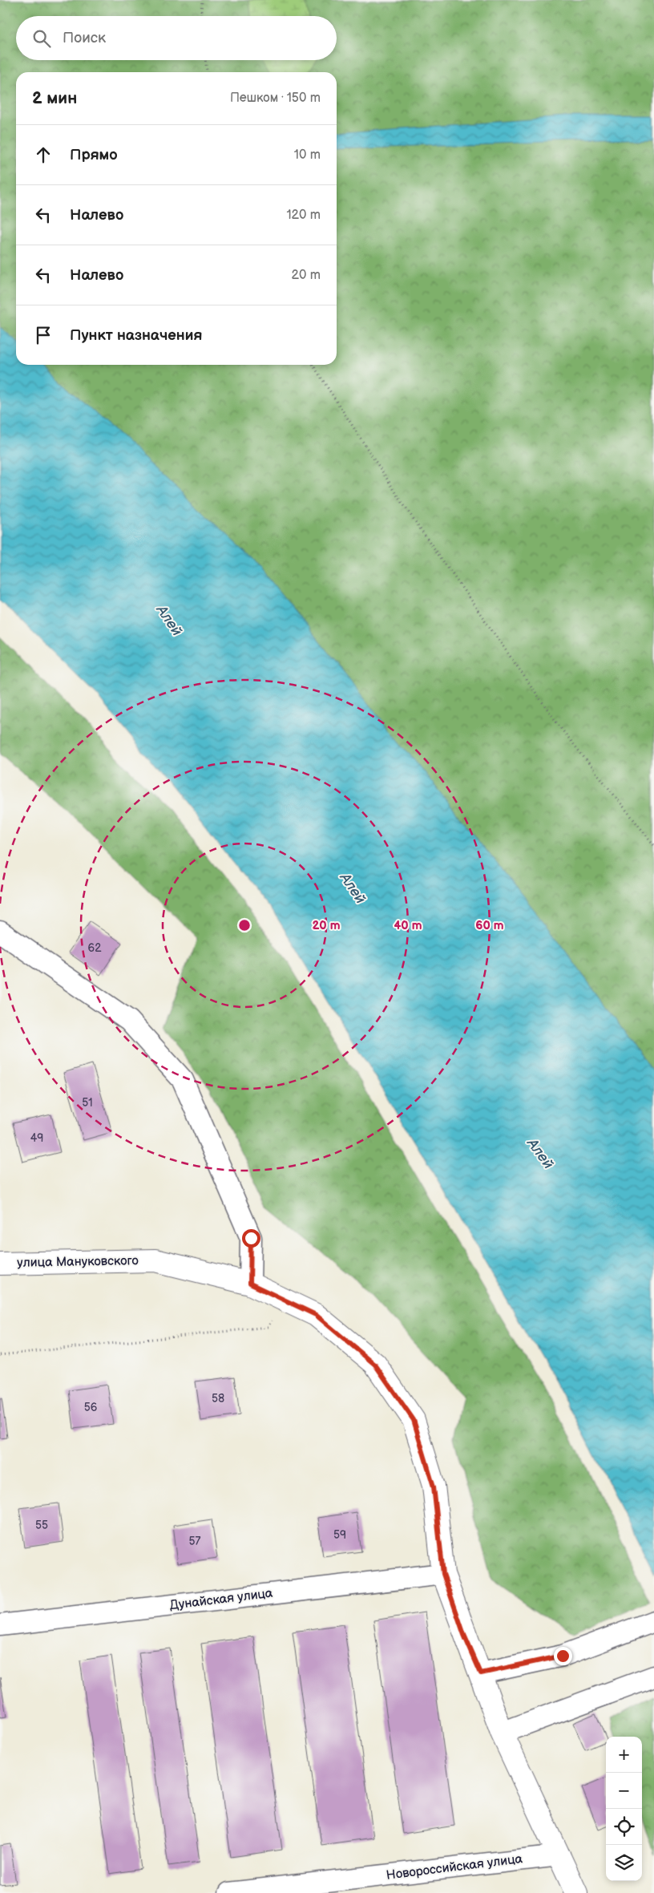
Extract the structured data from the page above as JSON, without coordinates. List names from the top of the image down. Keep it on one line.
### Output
{"streets":{"street":["улица Мануковского","Дунайская улица","Новороссийская улица"]},"crossings":[["улица Мануковского","Дунайская улица"],["улица Мануковского","Новороссийская улица"]],"water":["Алей"],"house_numbers":["62","51","49","58","56","55","59","57"],"page":{"search":"Поиск","heading":["2 мин","Пешком · 150 m"],"list":[["Прямо","10 m"],["Налево","120 m"],["Налево","20 m"],"Пункт назначения"],"map_buttons":["+","−"]},"rings":["20 m","40 m","60 m"]}
